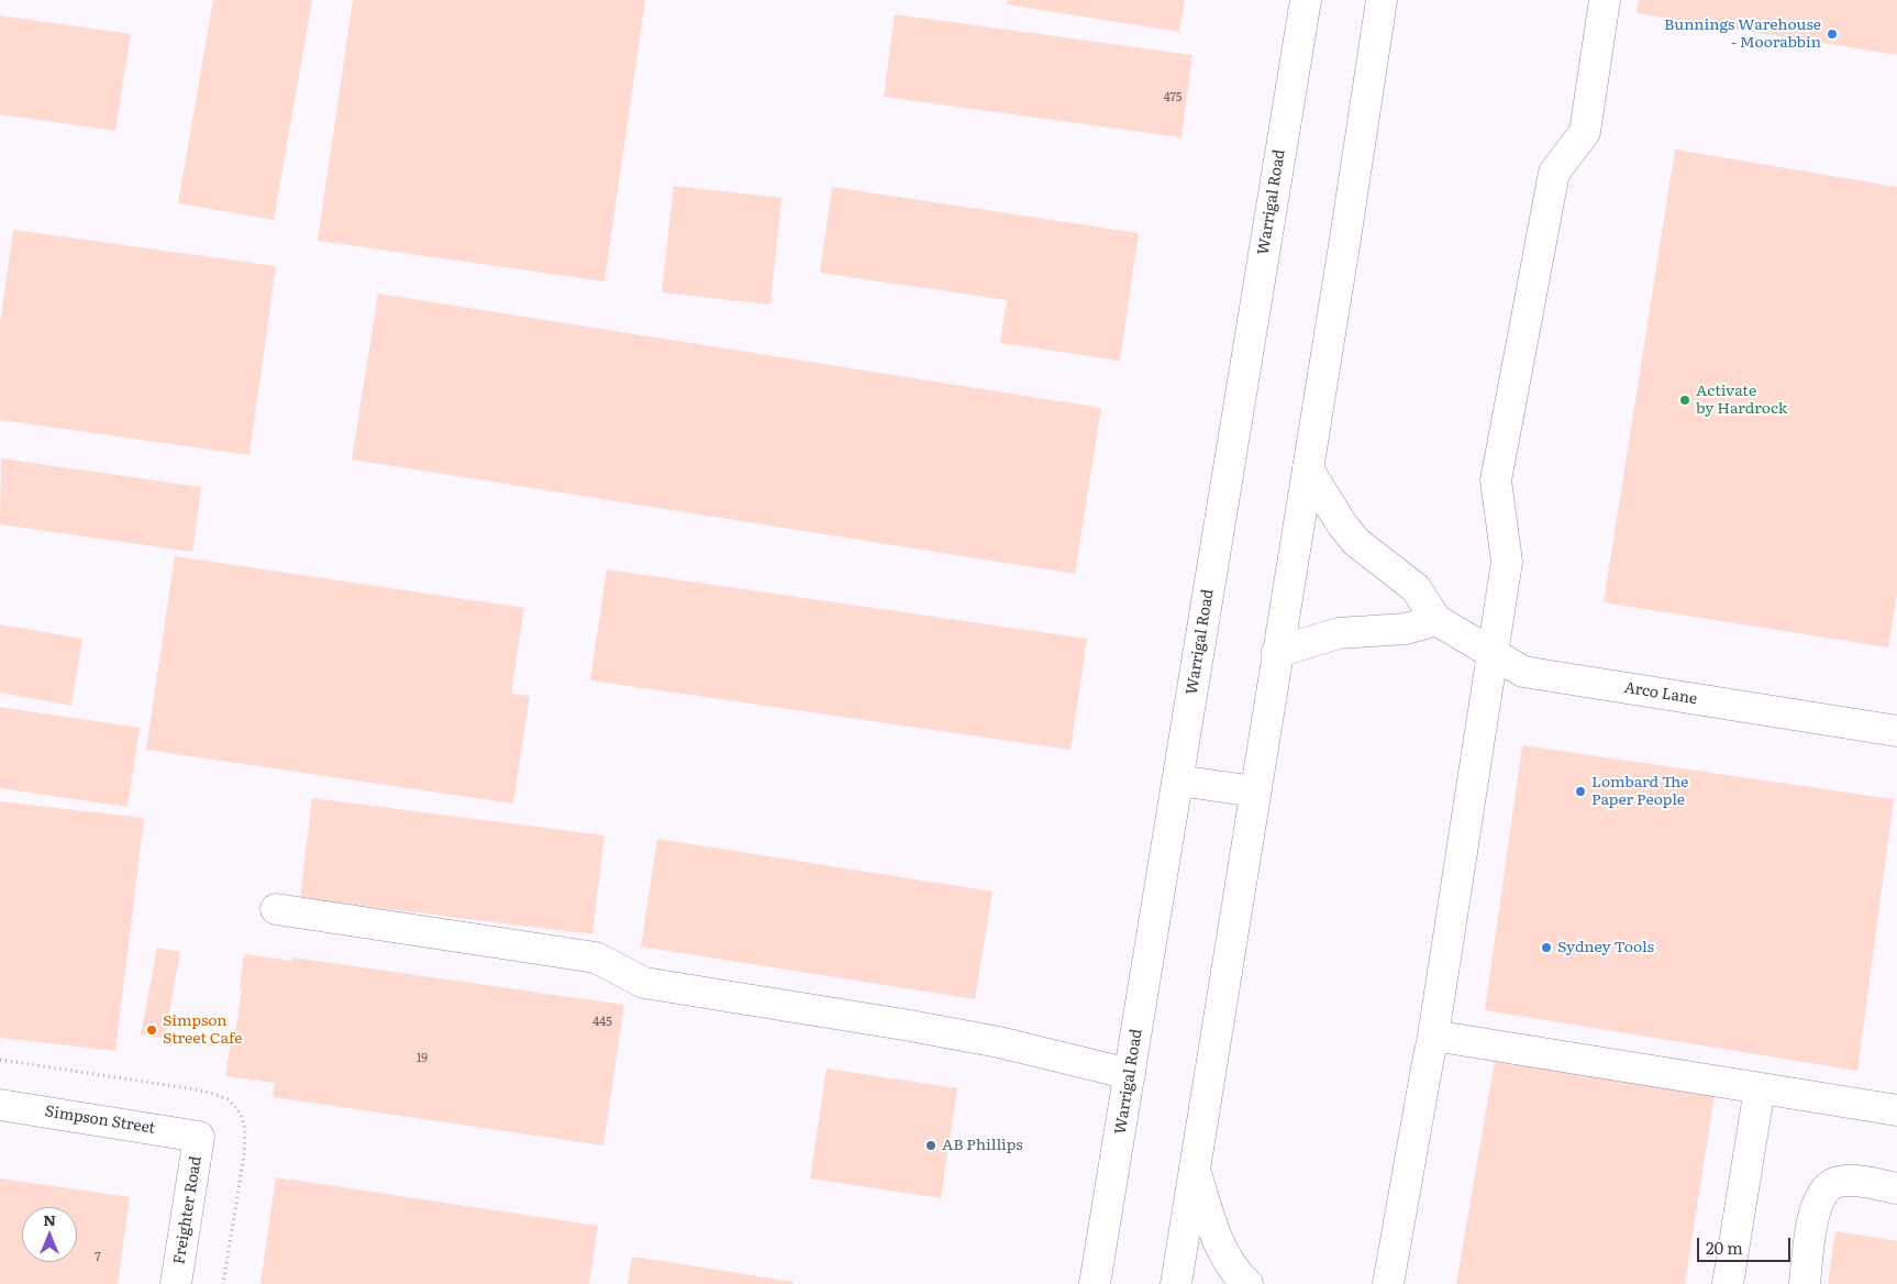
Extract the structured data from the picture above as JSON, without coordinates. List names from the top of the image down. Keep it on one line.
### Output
{"streets":{"main road":["Warrigal Road","Arco Lane","Simpson Street","Freighter Road"]},"crossings":[["Simpson Street","Freighter Road"]],"places":["Bunnings Warehouse - Moorabbin","Activate by Hardrock","Lombard The Paper People","Sydney Tools","Simpson Street Cafe","AB Phillips"],"house_numbers":["475","445","19","7"],"scale_bar":"20 m","north":"top"}
